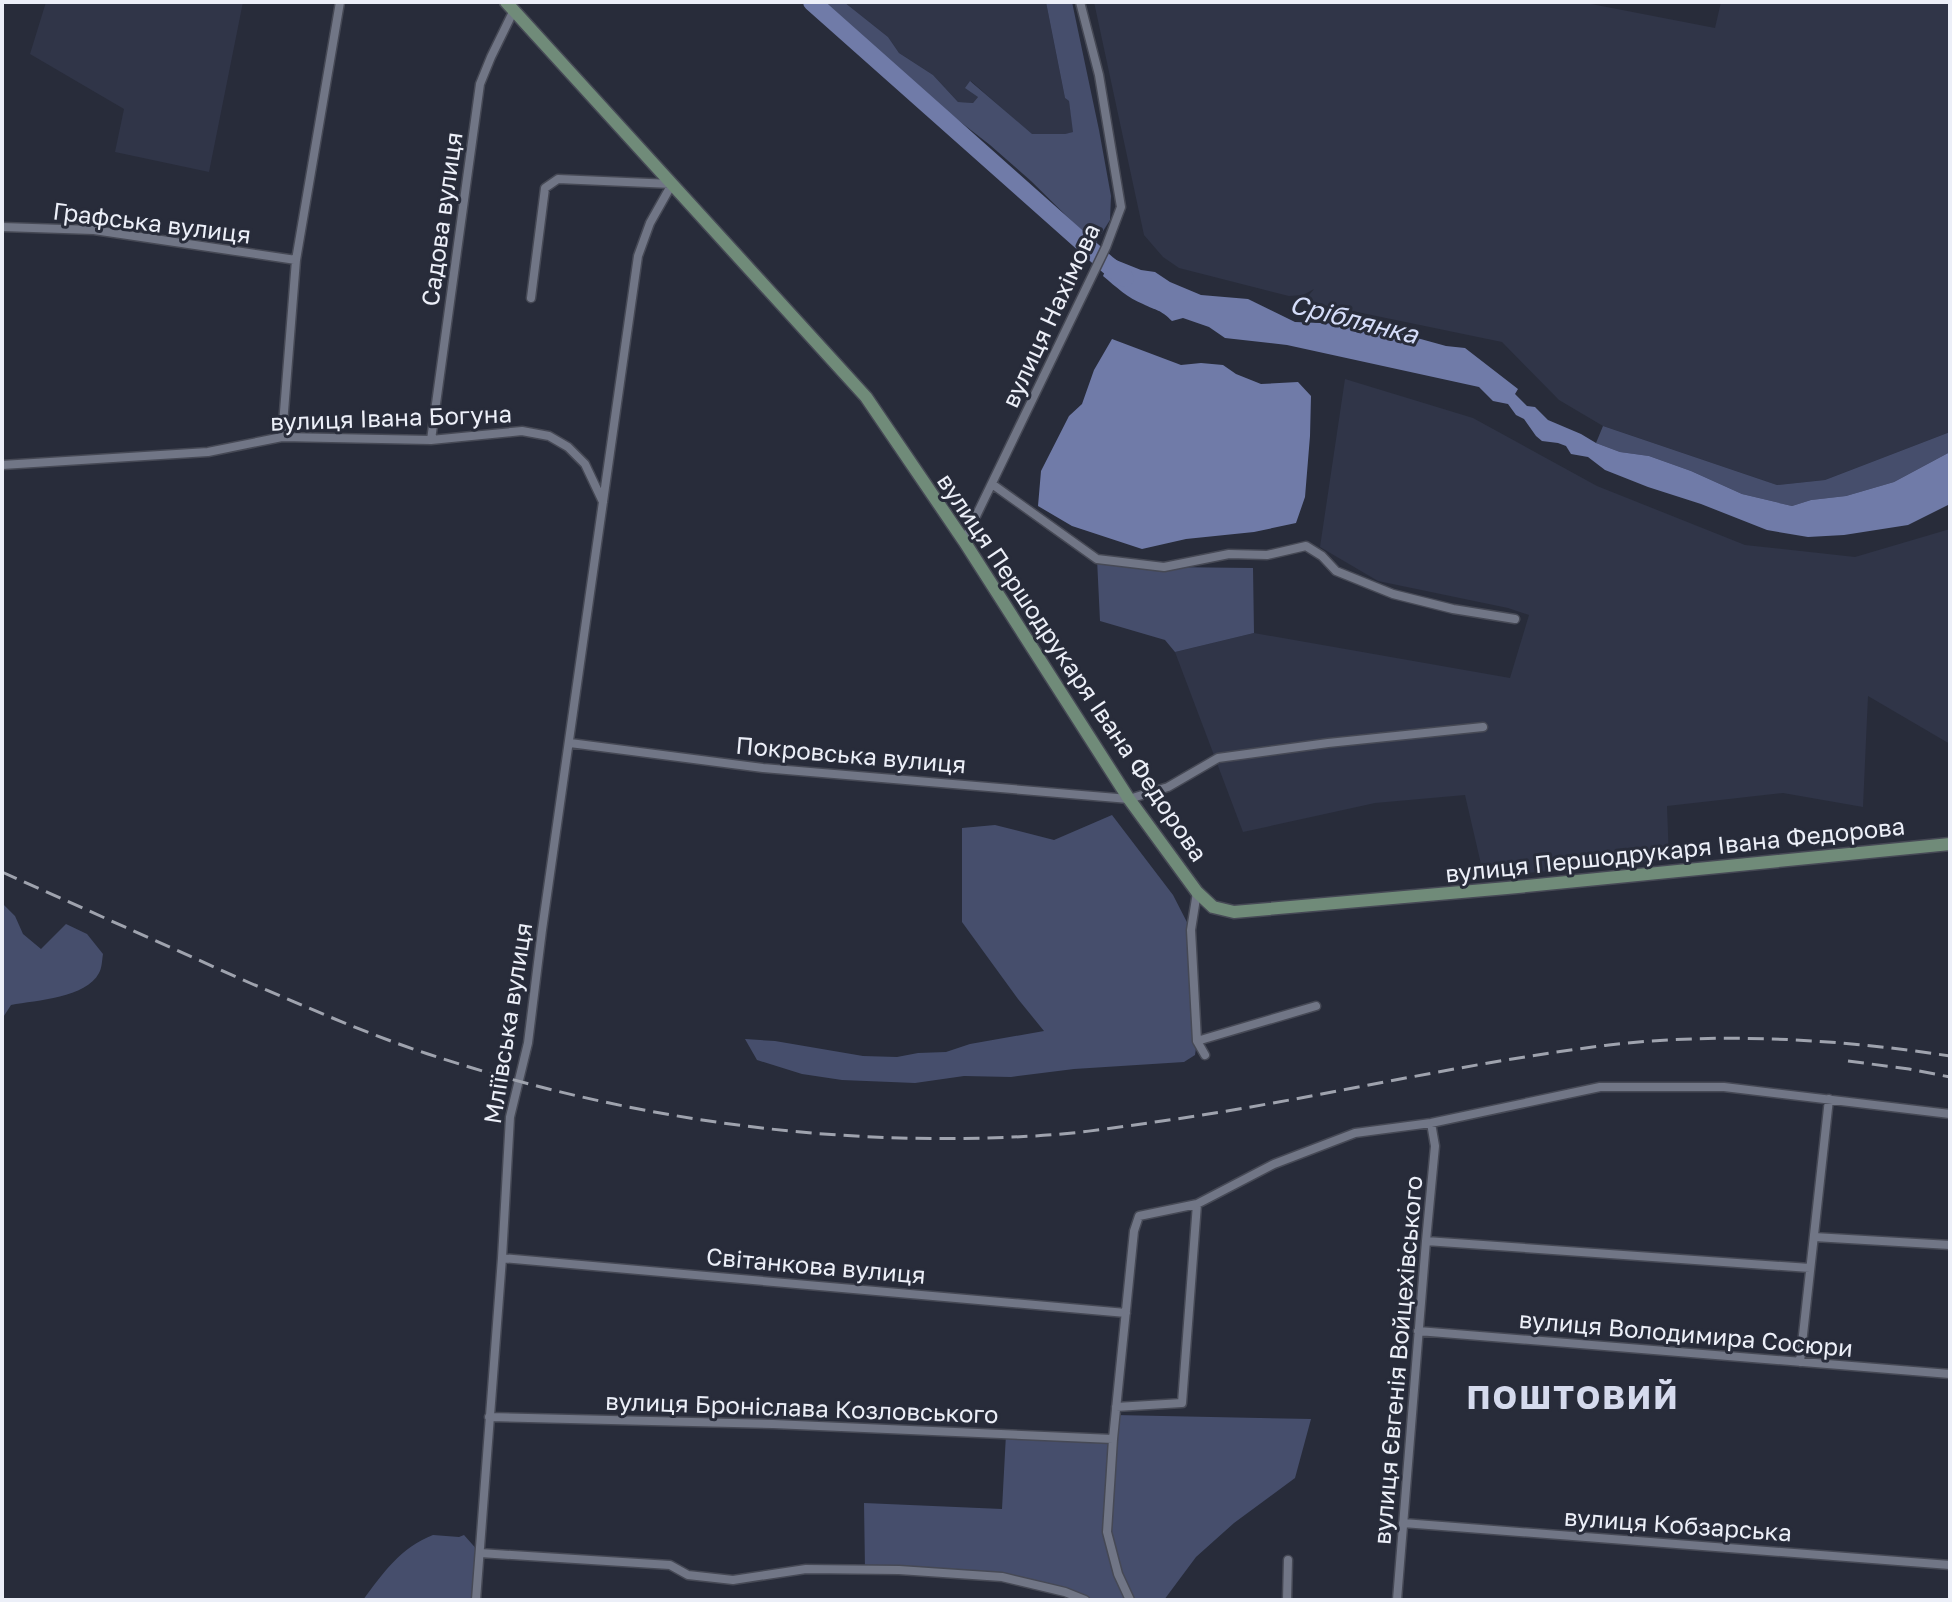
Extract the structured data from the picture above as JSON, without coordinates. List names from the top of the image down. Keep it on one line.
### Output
{"streets":{"street":["Садова вулиця","Графська вулиця","вулиця Нахімова","вулиця Івана Богуна","вулиця Першодрукаря Івана Федорова","Покровська вулиця","Мліївська вулиця","Світанкова вулиця","вулиця Володимира Сосюри","вулиця Євгенія Войцехівського","вулиця Броніслава Козловського","вулиця Кобзарська"]},"crossings":[["Садова вулиця","вулиця Івана Богуна"],["Садова вулиця","вулиця Першодрукаря Івана Федорова"],["вулиця Нахімова","вулиця Першодрукаря Івана Федорова"],["вулиця Івана Богуна","Мліївська вулиця"],["вулиця Першодрукаря Івана Федорова","Покровська вулиця"],["Покровська вулиця","Мліївська вулиця"],["Мліївська вулиця","Світанкова вулиця"],["Мліївська вулиця","вулиця Броніслава Козловського"],["вулиця Володимира Сосюри","вулиця Євгенія Войцехівського"],["вулиця Євгенія Войцехівського","вулиця Кобзарська"]],"districts":["ПОШТОВИЙ"],"water":["Сріблянка"]}
